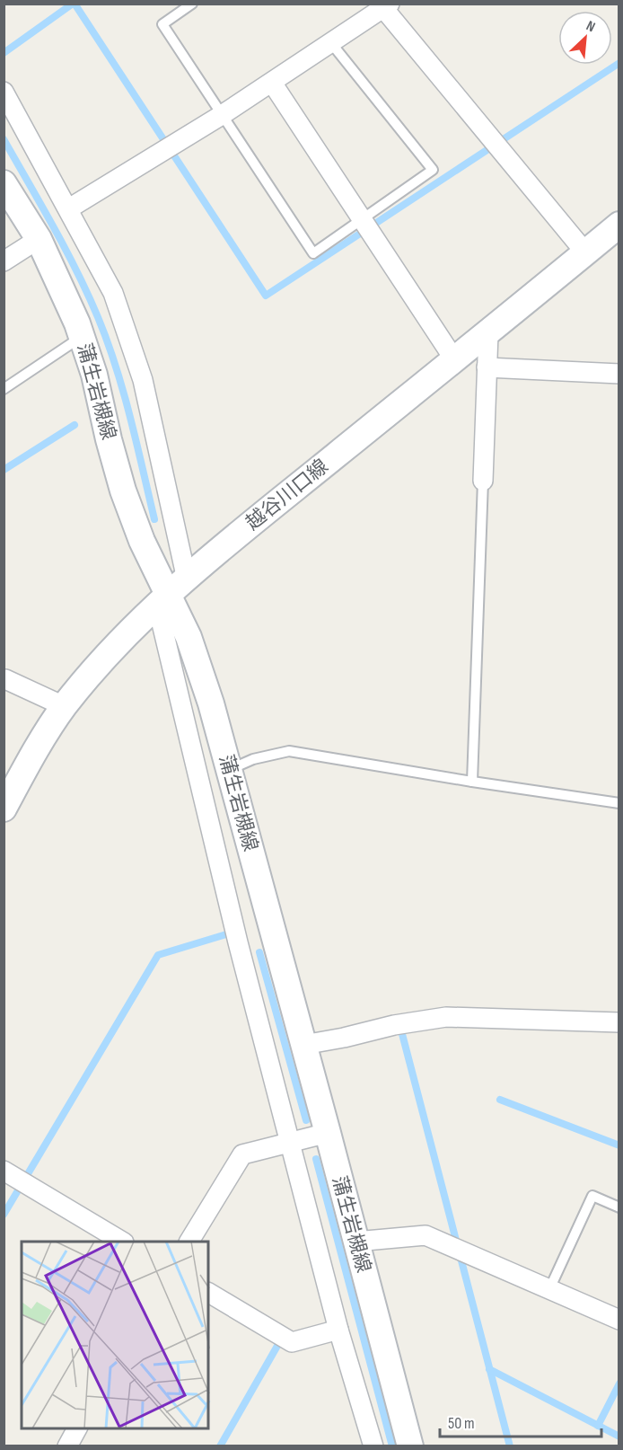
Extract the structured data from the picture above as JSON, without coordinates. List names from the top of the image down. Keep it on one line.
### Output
{"streets":{"main road":["蒲生岩槻線","越谷川口線"]},"crossings":[["蒲生岩槻線","越谷川口線"]],"scale_bar":"50 m","north":"top right"}
